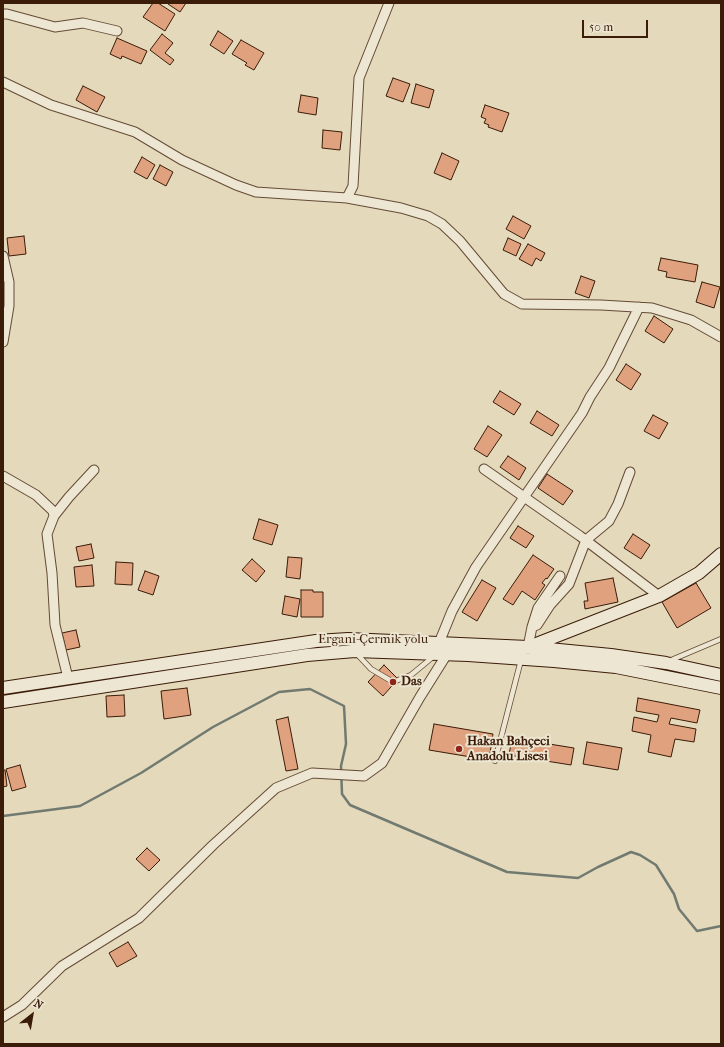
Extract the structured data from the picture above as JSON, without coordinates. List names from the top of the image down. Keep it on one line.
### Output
{"streets":{"main road":["Ergani-Çermik yolu"]},"places":["Das","Hakan Bahçeci Anadolu Lisesi"],"scale_bar":"50 m","north":"top right"}
